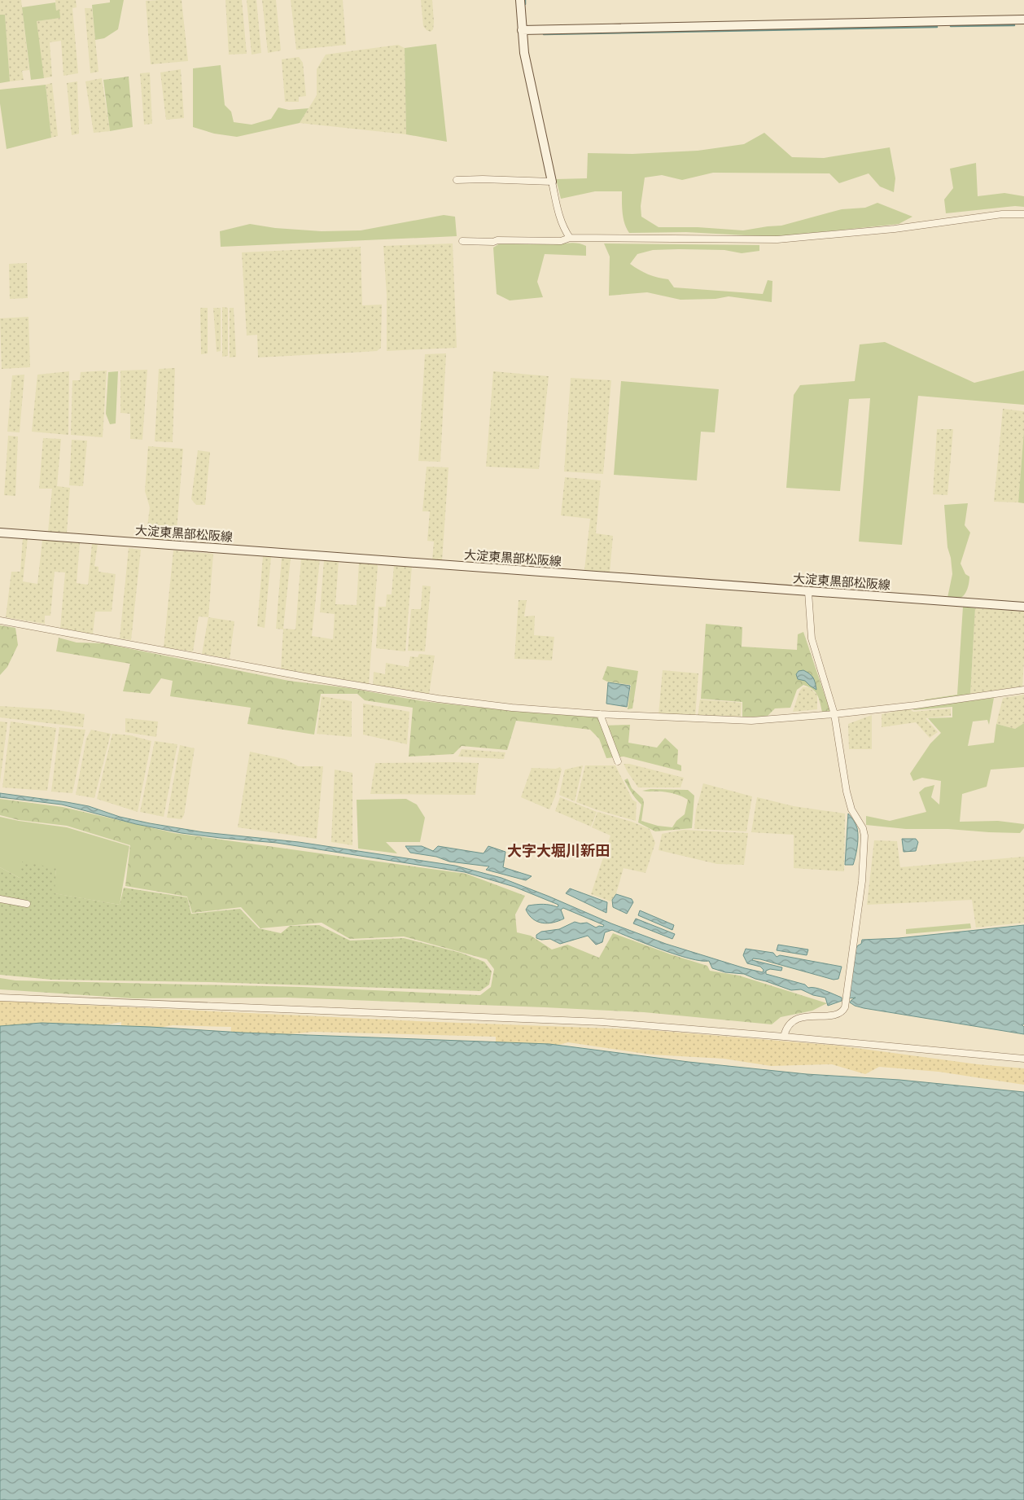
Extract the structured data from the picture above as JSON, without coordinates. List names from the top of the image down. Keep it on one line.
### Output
{"streets":{"main road":["大淀東黒部松阪線"]},"districts":["大字大堀川新田"]}
